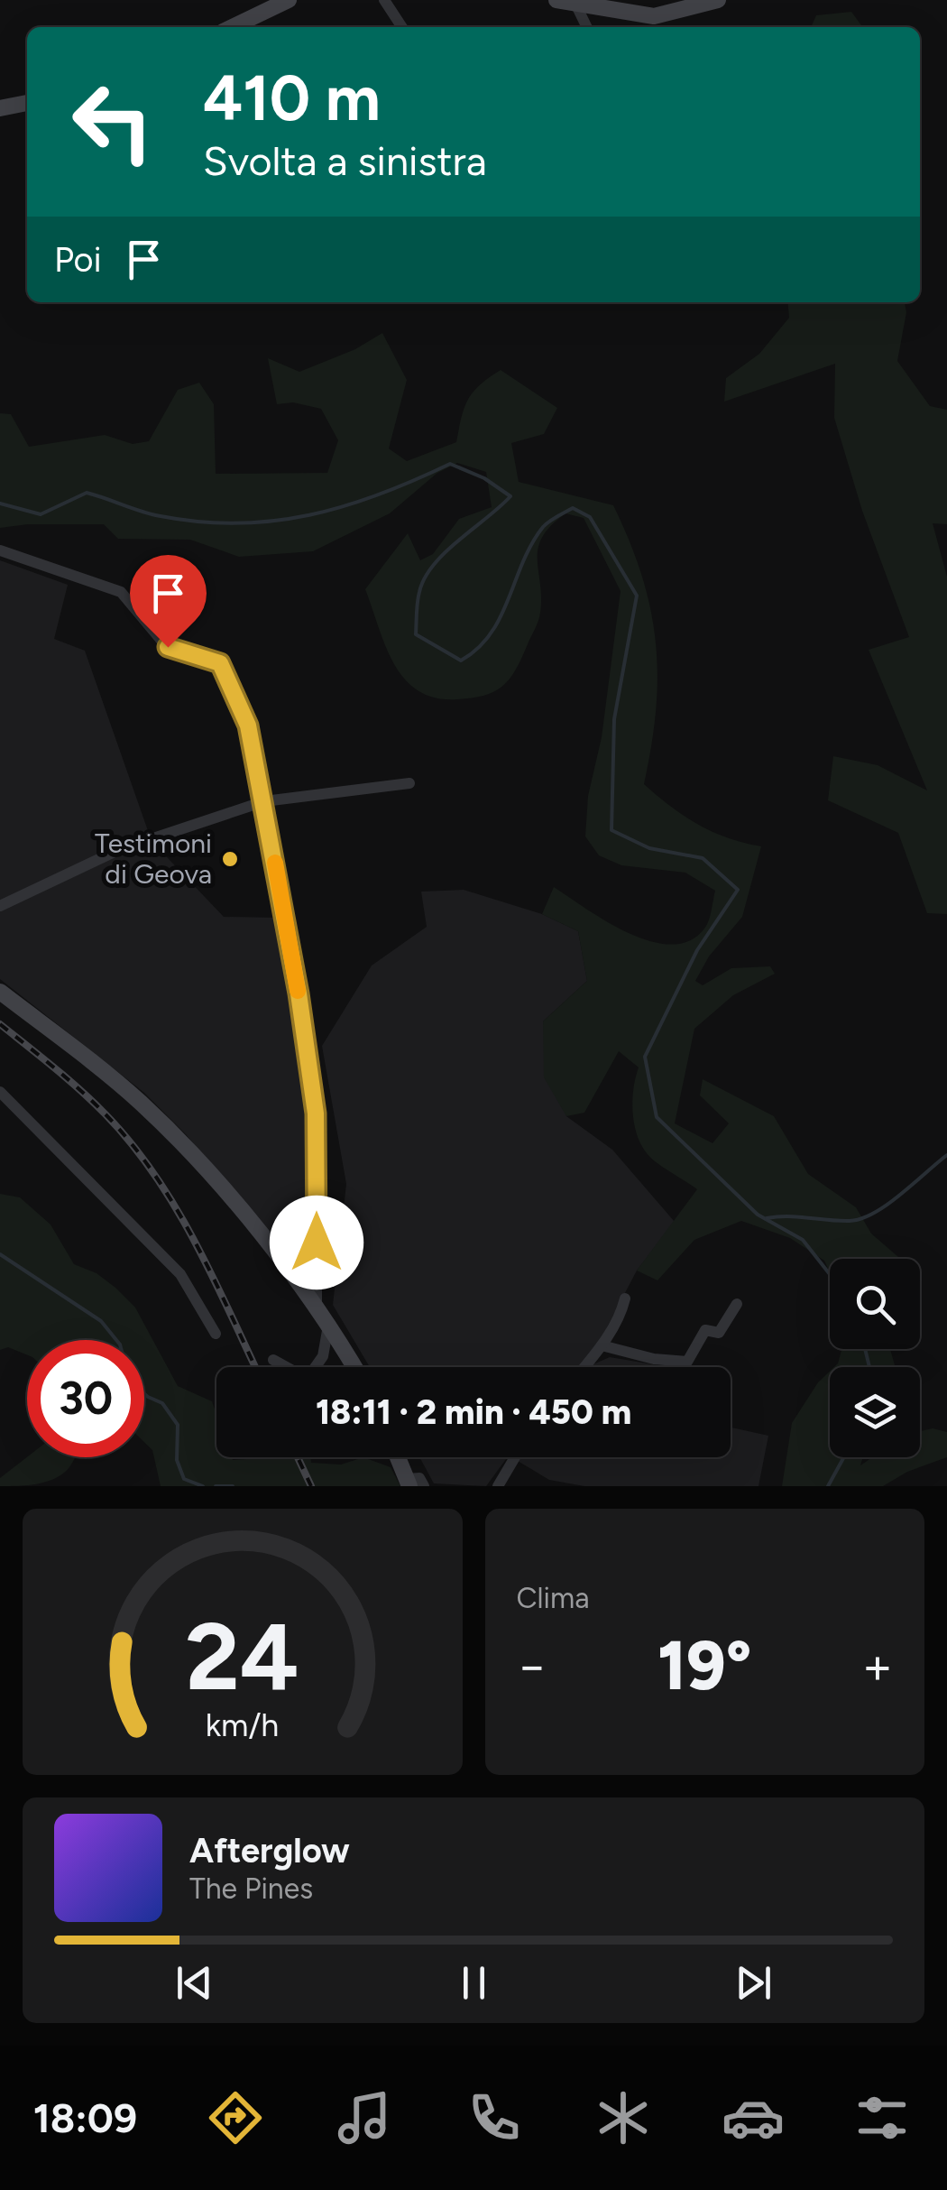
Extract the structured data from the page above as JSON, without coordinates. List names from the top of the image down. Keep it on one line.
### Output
{"places":["Testimoni di Geova"],"page":{"turn":["410 m","Svolta a sinistra"],"then":"Poi","limit":"30","trip":"18:11 · 2 min · 450 m","tile":"Clima","heat":["−","19°","+"],"song":["Afterglow","The Pines"],"tabs":"18:09","gauge":["24","km/h"]}}
